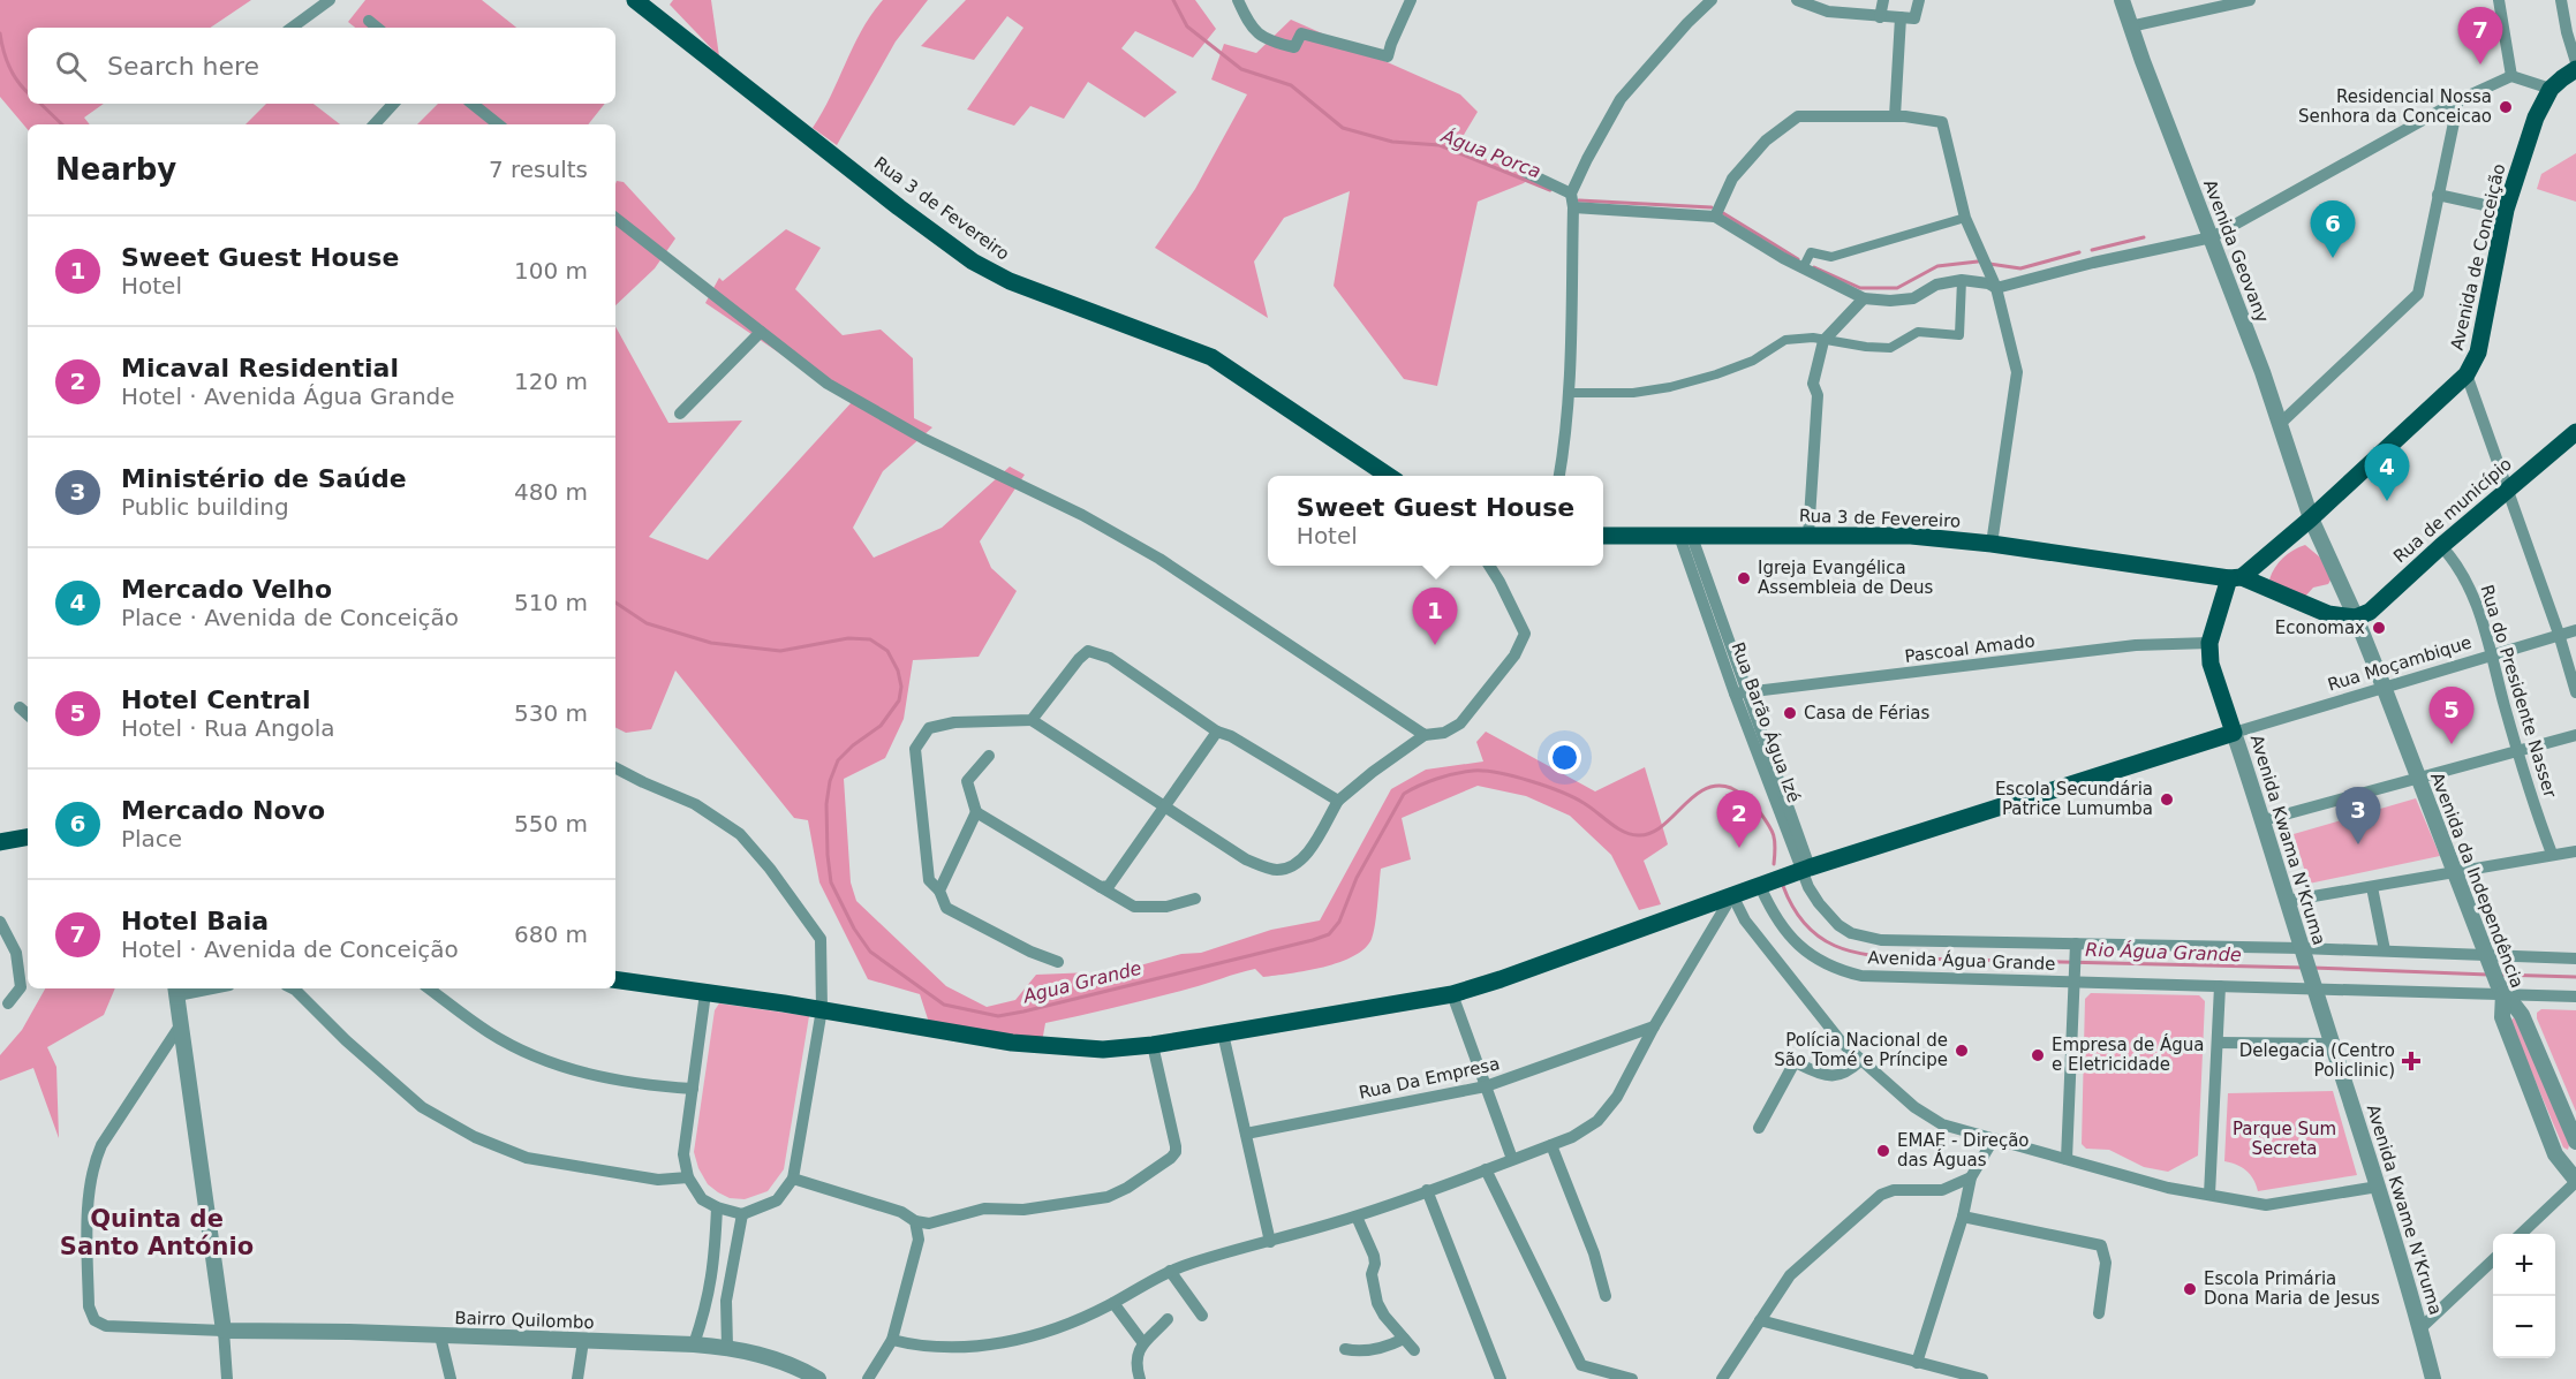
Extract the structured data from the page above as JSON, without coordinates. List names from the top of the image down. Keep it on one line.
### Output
{"streets":{"main road":["Rua 3 de Fevereiro","Avenida de Conceição","Rua de município"],"street":["Avenida Geovany","Pascoal Amado","Rua Moçambique","Rua do Presidente Nasser","Rua Barão Água Izé","Avenida Kwama N’Kruma","Avenida da Independência","Avenida Água Grande","Rua Da Empresa","Avenida Kwame N’Kruma","Bairro Quilombo"]},"crossings":[["Rua 3 de Fevereiro","Avenida de Conceição"],["Rua 3 de Fevereiro","Rua de município"],["Rua 3 de Fevereiro","Rua Barão Água Izé"],["Rua 3 de Fevereiro","Avenida da Independência"],["Avenida Geovany","Avenida de Conceição"],["Avenida Geovany","Avenida da Independência"],["Avenida de Conceição","Avenida da Independência"],["Rua de município","Rua do Presidente Nasser"],["Rua de município","Avenida da Independência"],["Pascoal Amado","Rua Barão Água Izé"],["Rua Moçambique","Rua do Presidente Nasser"],["Rua Moçambique","Avenida Kwama N’Kruma"],["Rua Moçambique","Avenida da Independência"],["Rua Barão Água Izé","Avenida Água Grande"],["Avenida Kwama N’Kruma","Avenida Água Grande"],["Avenida Kwama N’Kruma","Avenida Kwame N’Kruma"],["Avenida da Independência","Avenida Água Grande"],["Avenida Água Grande","Avenida Kwame N’Kruma"]],"districts":["Quinta de Santo António"],"water":["Água Porca","Rio Água Grande","Agua Grande"],"parks":["Parque Sum Secreta"],"places":{"other":["Residencial Nossa Senhora da Conceicao","Igreja Evangélica Assembleia de Deus","Economax","Casa de Férias","Escola Secundária Patrice Lumumba","Polícia Nacional de São Tomé e Príncipe","Empresa de Água e Eletricidade","EMAE - Direção das Águas","Escola Primária Dona Maria de Jesus"],"health":["Delegacia (Centro Policlinic)"]},"page":{"pins":["7","6","4","1","5","3","2"],"search":"Search here","heading":["Nearby","7 results"],"list":[{"mark":"1","name":"Sweet Guest House","note":"Hotel","value":"100 m"},{"mark":"2","name":"Micaval Residential","note":"Hotel · Avenida Água Grande","value":"120 m"},{"mark":"3","name":"Ministério de Saúde","note":"Public building","value":"480 m"},{"mark":"4","name":"Mercado Velho","note":"Place · Avenida de Conceição","value":"510 m"},{"mark":"5","name":"Hotel Central","note":"Hotel · Rua Angola","value":"530 m"},{"mark":"6","name":"Mercado Novo","note":"Place","value":"550 m"},{"mark":"7","name":"Hotel Baia","note":"Hotel · Avenida de Conceição","value":"680 m"}],"popup":["Sweet Guest House","Hotel"],"map_buttons":["+","−"]}}
